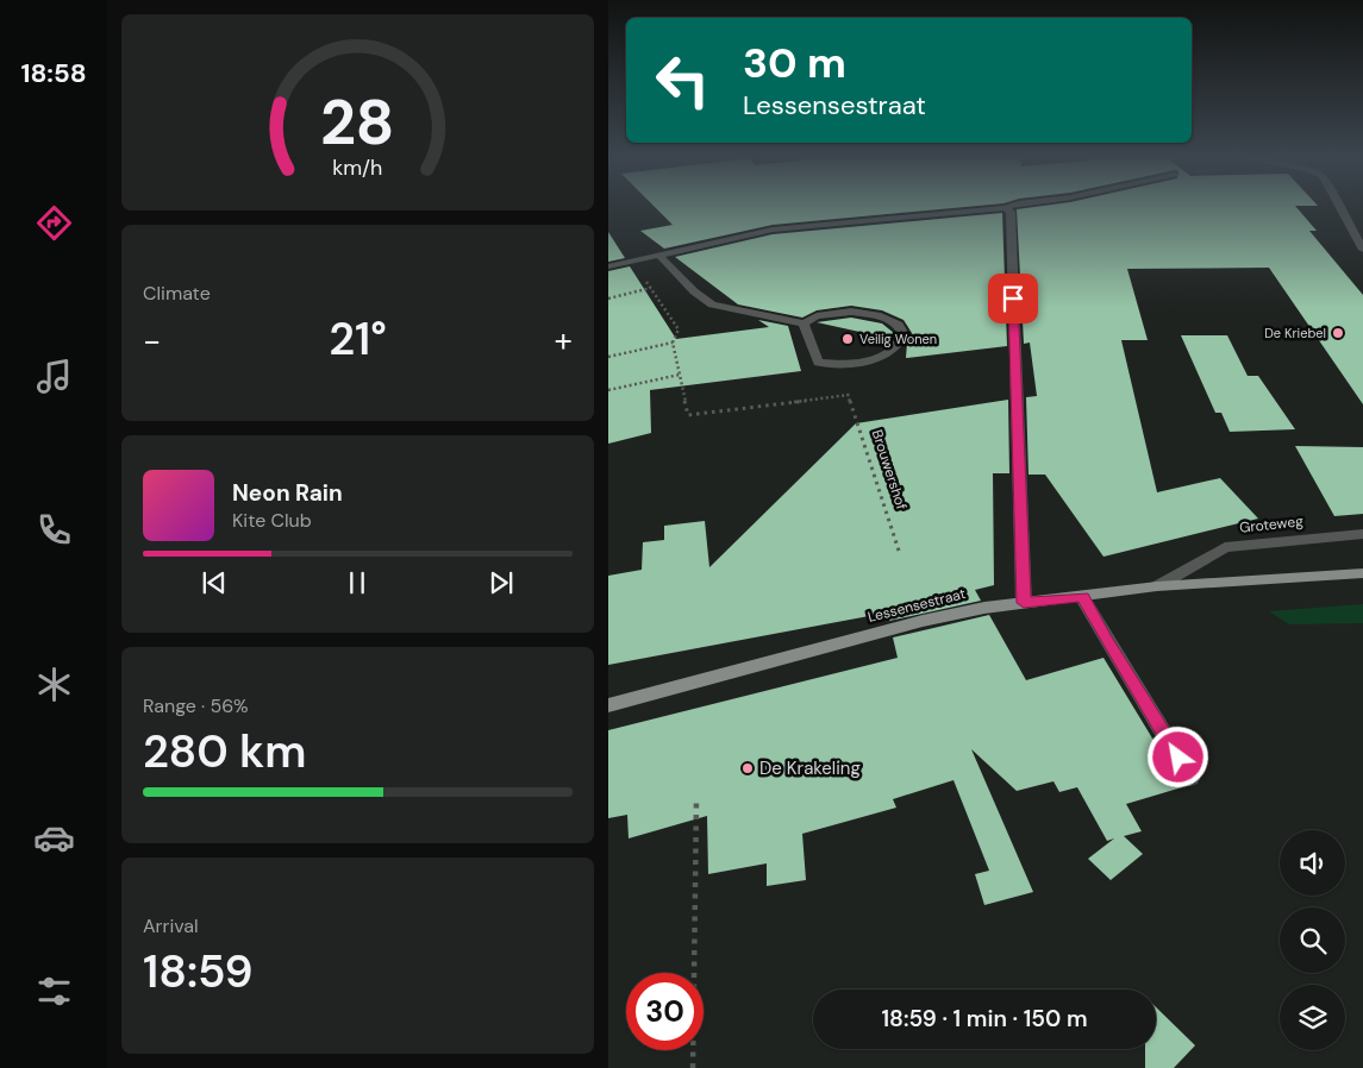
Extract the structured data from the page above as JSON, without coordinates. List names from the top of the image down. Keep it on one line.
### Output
{"streets":{"main road":["Lessensestraat"],"street":["Groteweg"],"path":["Brouwershof"]},"crossings":[["Groteweg","Lessensestraat"]],"places":["De Kriebel","Veilig Wonen","De Krakeling"],"page":{"tabs":"18:58","turn":["30 m","Lessensestraat"],"tile":["Climate",["Range · 56%","280 km"],["Arrival","18:59"]],"heat":["−","21°","+"],"song":["Neon Rain","Kite Club"],"limit":"30","trip":"18:59 · 1 min · 150 m","gauge":["28","km/h"]}}
